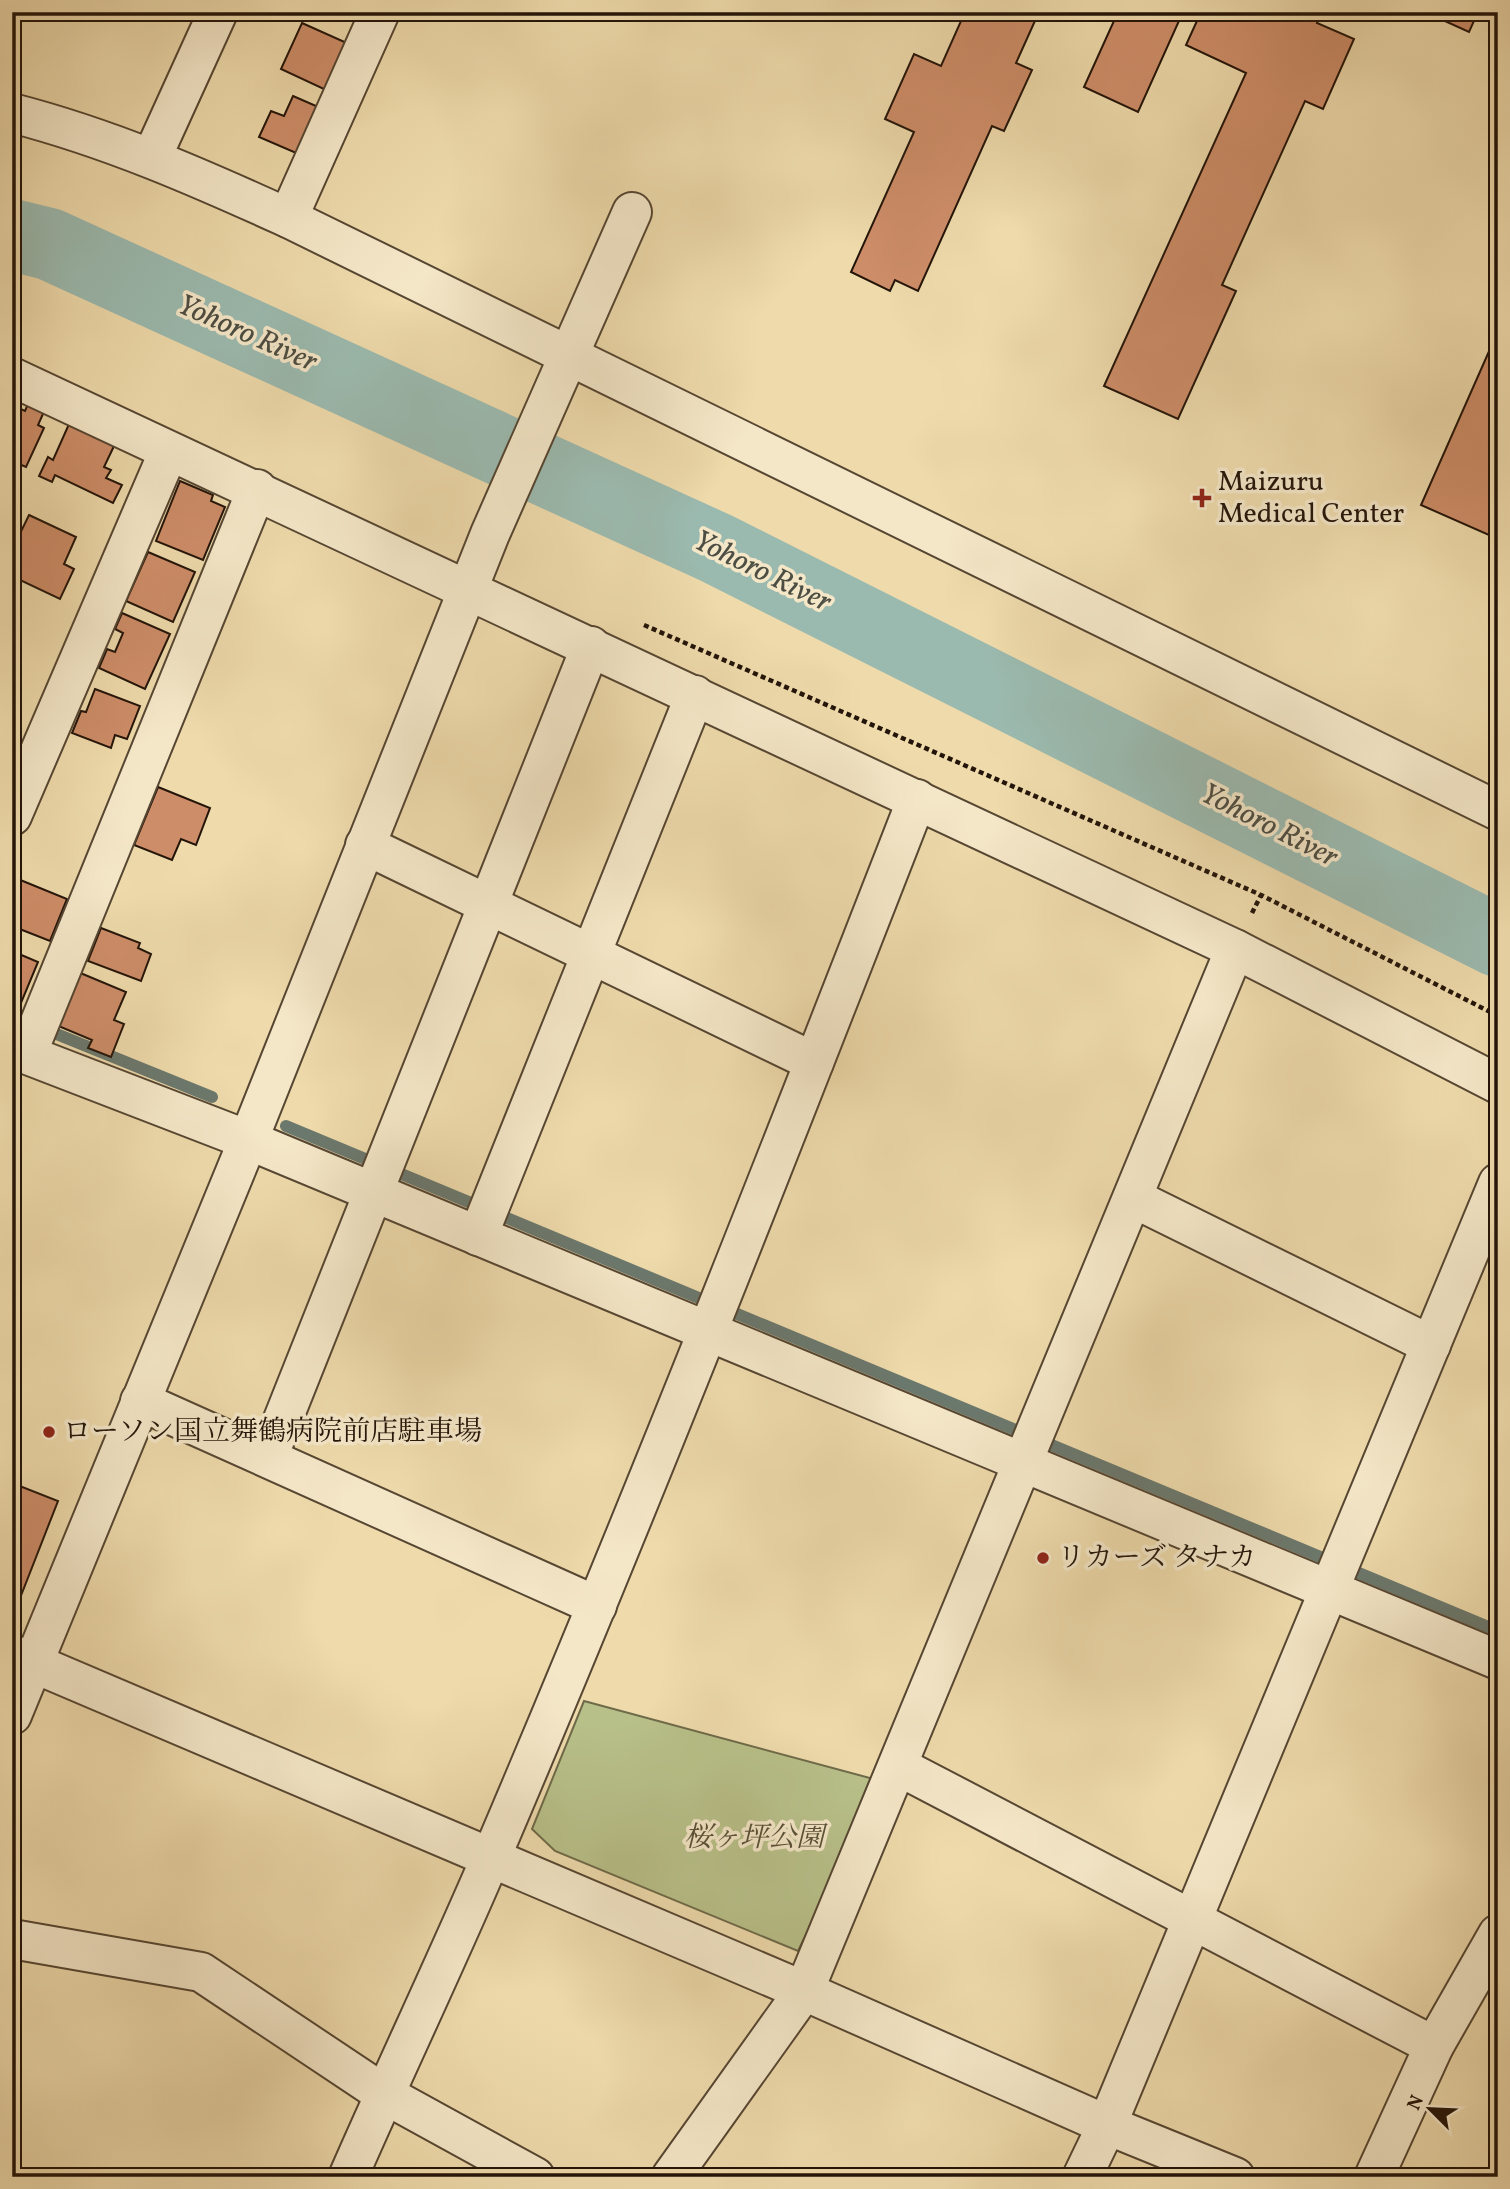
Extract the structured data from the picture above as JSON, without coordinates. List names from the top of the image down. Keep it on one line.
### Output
{"water":["Yohoro River"],"parks":["桜ヶ坪公園"],"places":{"health":["Maizuru Medical Center"],"other":["ローソン国立舞鶴病院前店駐車場","リカーズ タナカ"]},"north":"top left"}
